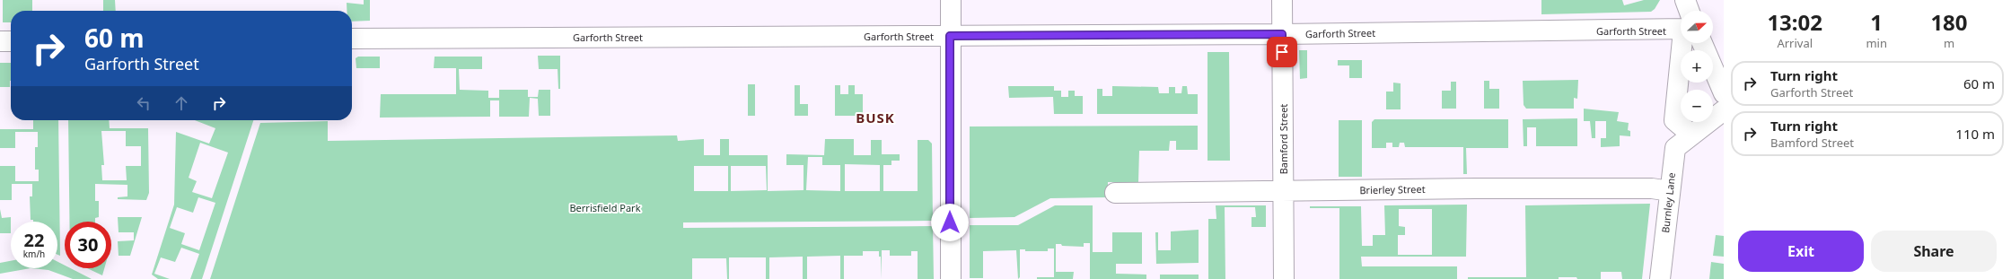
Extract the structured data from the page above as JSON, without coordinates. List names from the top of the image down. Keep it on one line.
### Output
{"streets":{"street":["Garforth Street","Bamford Street","Brierley Street","Burnley Lane"]},"crossings":[["Garforth Street","Bamford Street"],["Bamford Street","Brierley Street"],["Brierley Street","Burnley Lane"]],"districts":["BUSK"],"parks":["Berrisfield Park"],"north":"right","page":{"eta":["13:02","Arrival","1","min","180","m"],"map_buttons":["+","−"],"turn":["60 m","Garforth Street"],"list":[{"name":"Turn right","note":"Garforth Street","value":"60 m"},{"name":"Turn right","note":"Bamford Street","value":"110 m"}],"speed":"22 km/h","limit":"30","buttons":["Exit","Share"]}}
